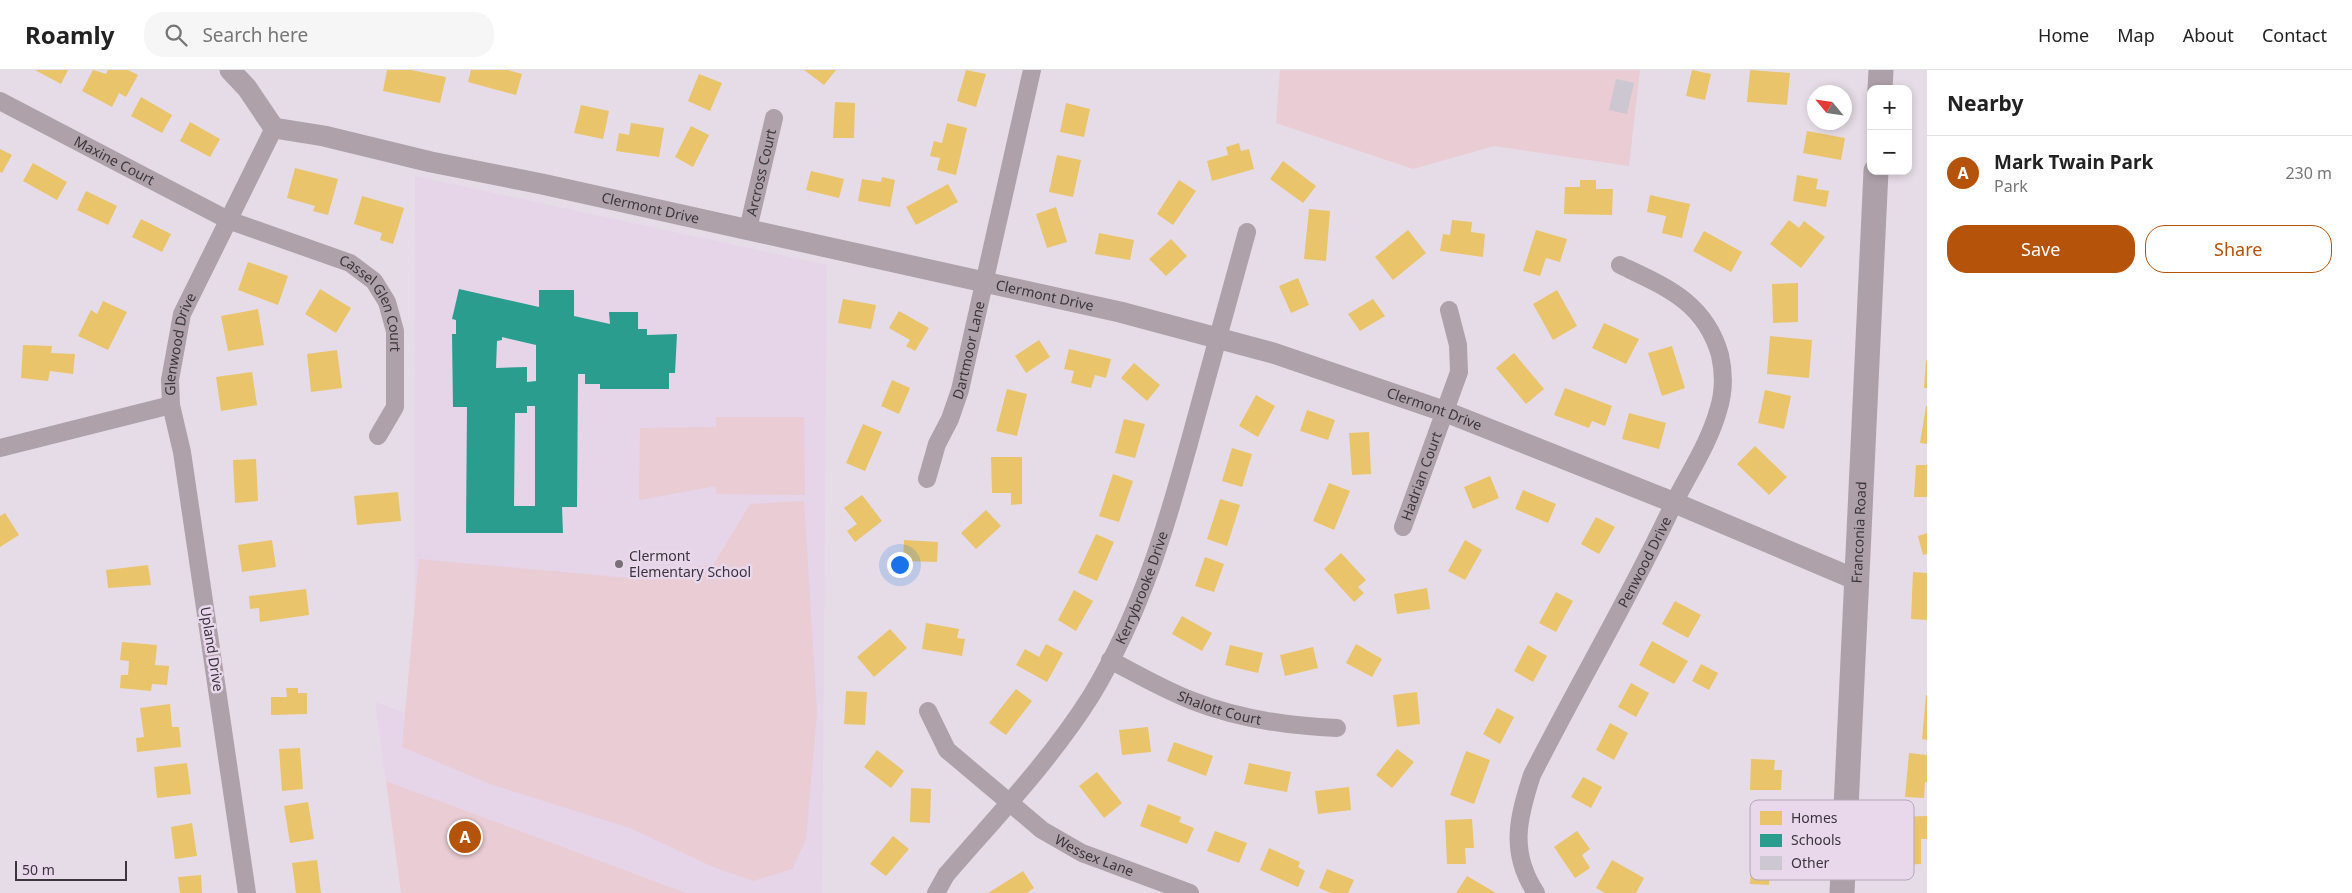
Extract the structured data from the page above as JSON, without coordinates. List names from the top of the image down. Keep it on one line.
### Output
{"streets":{"main road":["Franconia Road"],"street":["Maxine Court","Arcross Court","Clermont Drive","Cassel Glen Court","Glenwood Drive","Dartmoor Lane","Hadrian Court","Penwood Drive","Kerrybrooke Drive","Upland Drive","Shalott Court","Wessex Lane"]},"crossings":[["Maxine Court","Cassel Glen Court"],["Maxine Court","Glenwood Drive"],["Arcross Court","Clermont Drive"],["Clermont Drive","Glenwood Drive"],["Clermont Drive","Dartmoor Lane"],["Clermont Drive","Hadrian Court"],["Clermont Drive","Franconia Road"],["Clermont Drive","Penwood Drive"],["Clermont Drive","Kerrybrooke Drive"],["Cassel Glen Court","Glenwood Drive"],["Glenwood Drive","Upland Drive"],["Kerrybrooke Drive","Shalott Court"],["Kerrybrooke Drive","Wessex Lane"]],"places":["Clermont Elementary School"],"legend":["Homes","Schools","Other"],"scale_bar":"50 m","north":"top left","page":{"header":"Roamly","search":"Search here","nav":["Home","Map","About","Contact"],"heading":"Nearby","map_buttons":["+","−"],"list":[{"mark":"A","name":"Mark Twain Park","note":"Park","value":"230 m"}],"buttons":["Save","Share"],"pins":"A","scale":"50 m"}}
